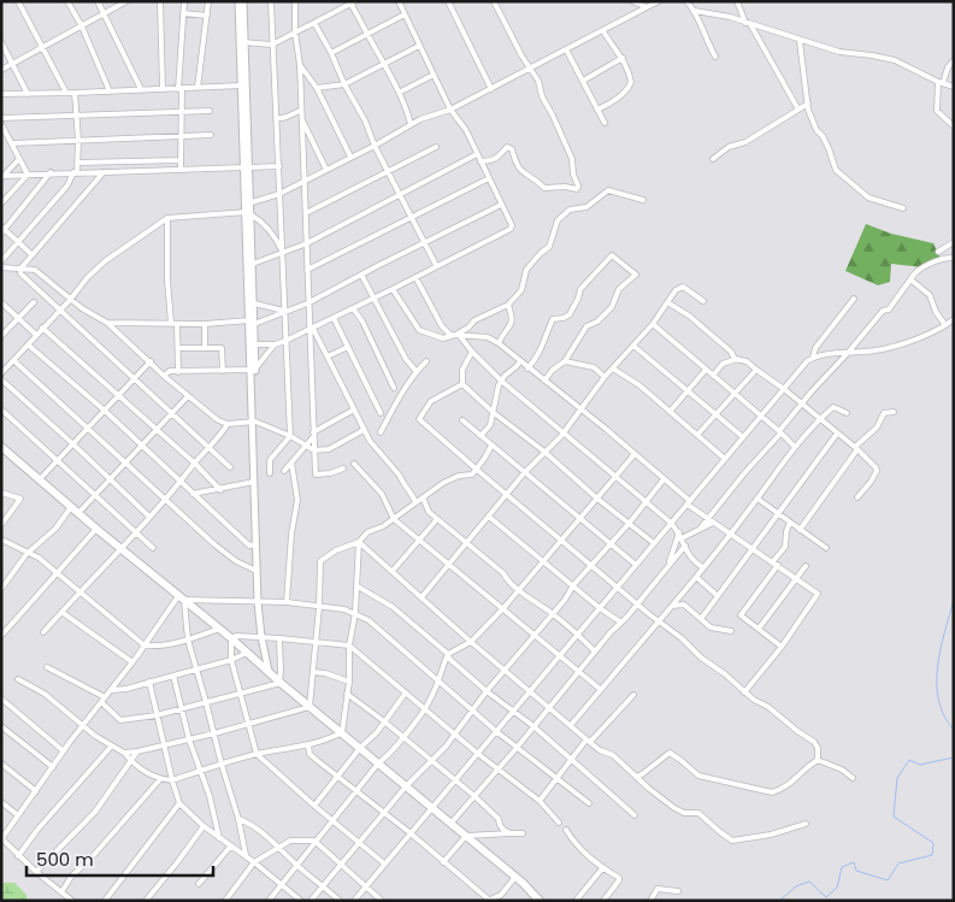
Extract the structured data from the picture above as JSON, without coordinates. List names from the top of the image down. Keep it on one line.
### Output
{"scale_bar":"500 m"}
